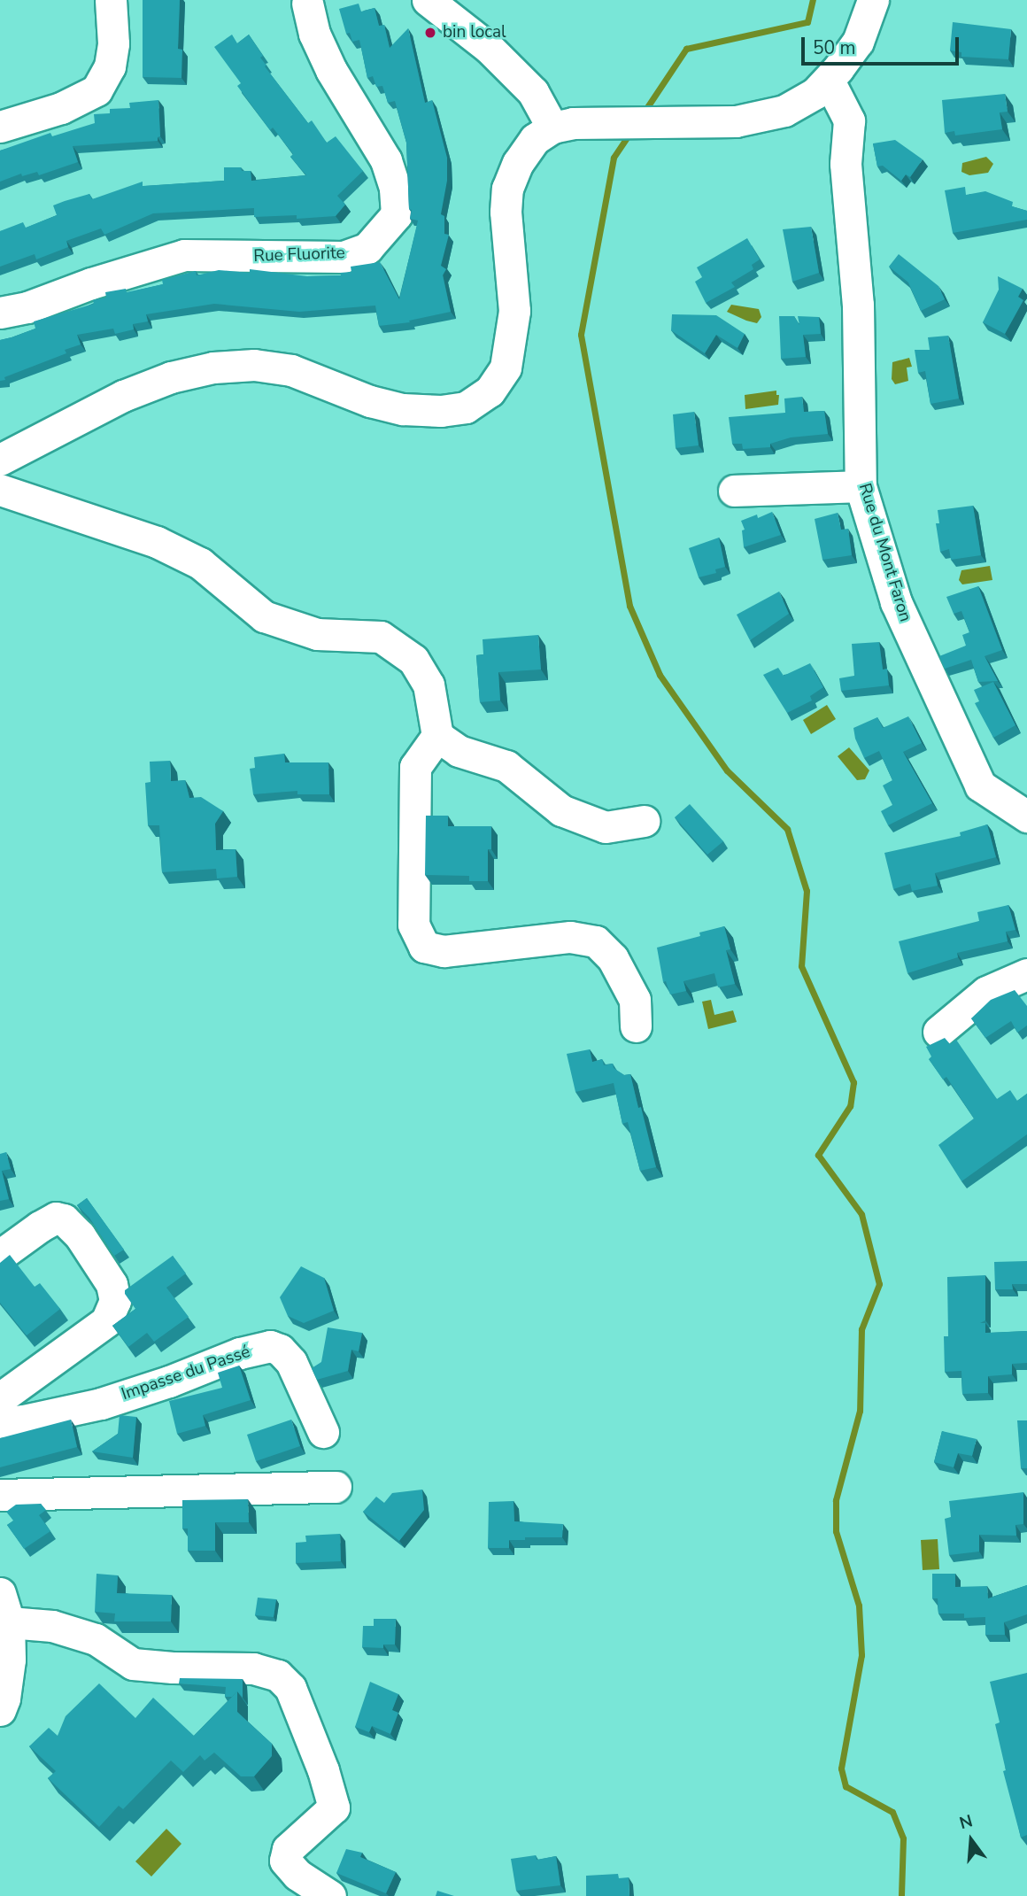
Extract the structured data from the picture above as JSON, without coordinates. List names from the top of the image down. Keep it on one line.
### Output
{"streets":{"street":["Rue Fluorite","Rue du Mont Faron","Impasse du Passé"]},"places":["bin local"],"scale_bar":"50 m","north":"top"}
